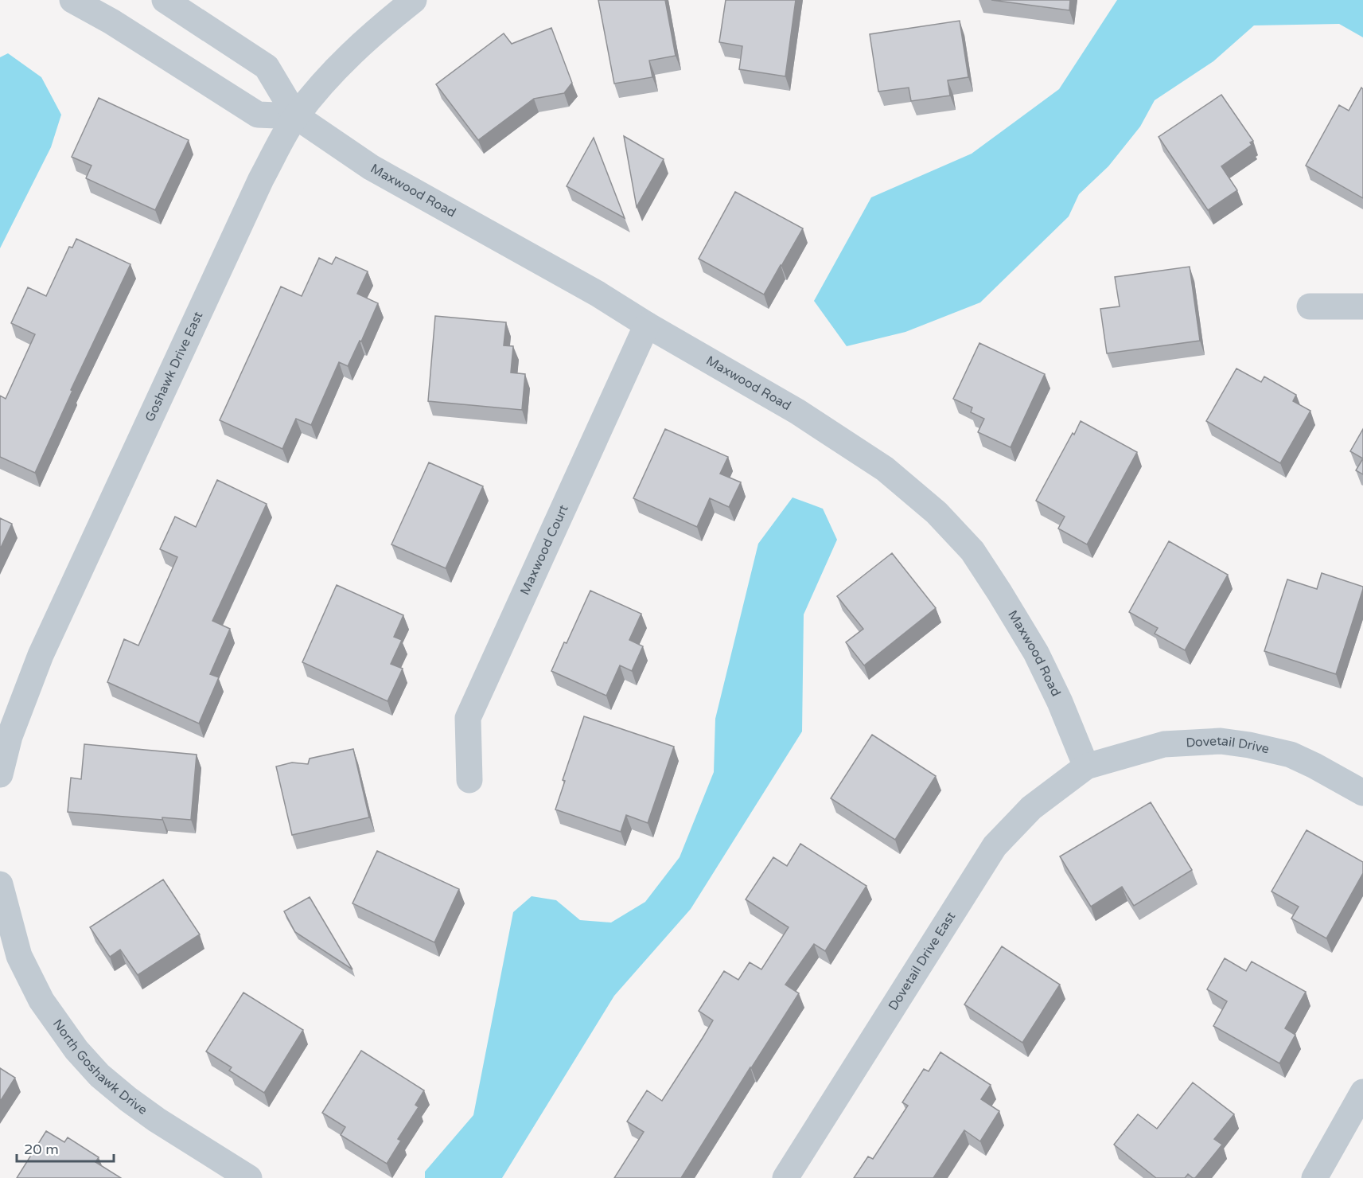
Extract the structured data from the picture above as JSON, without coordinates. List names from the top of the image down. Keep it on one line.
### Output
{"streets":{"street":["Maxwood Road","Goshawk Drive East","Maxwood Court","Dovetail Drive","Dovetail Drive East","North Goshawk Drive"]},"crossings":[["Maxwood Road","Goshawk Drive East"],["Maxwood Road","Maxwood Court"],["Maxwood Road","Dovetail Drive"],["Maxwood Road","Dovetail Drive East"],["Dovetail Drive","Dovetail Drive East"]],"scale_bar":"20 m"}
